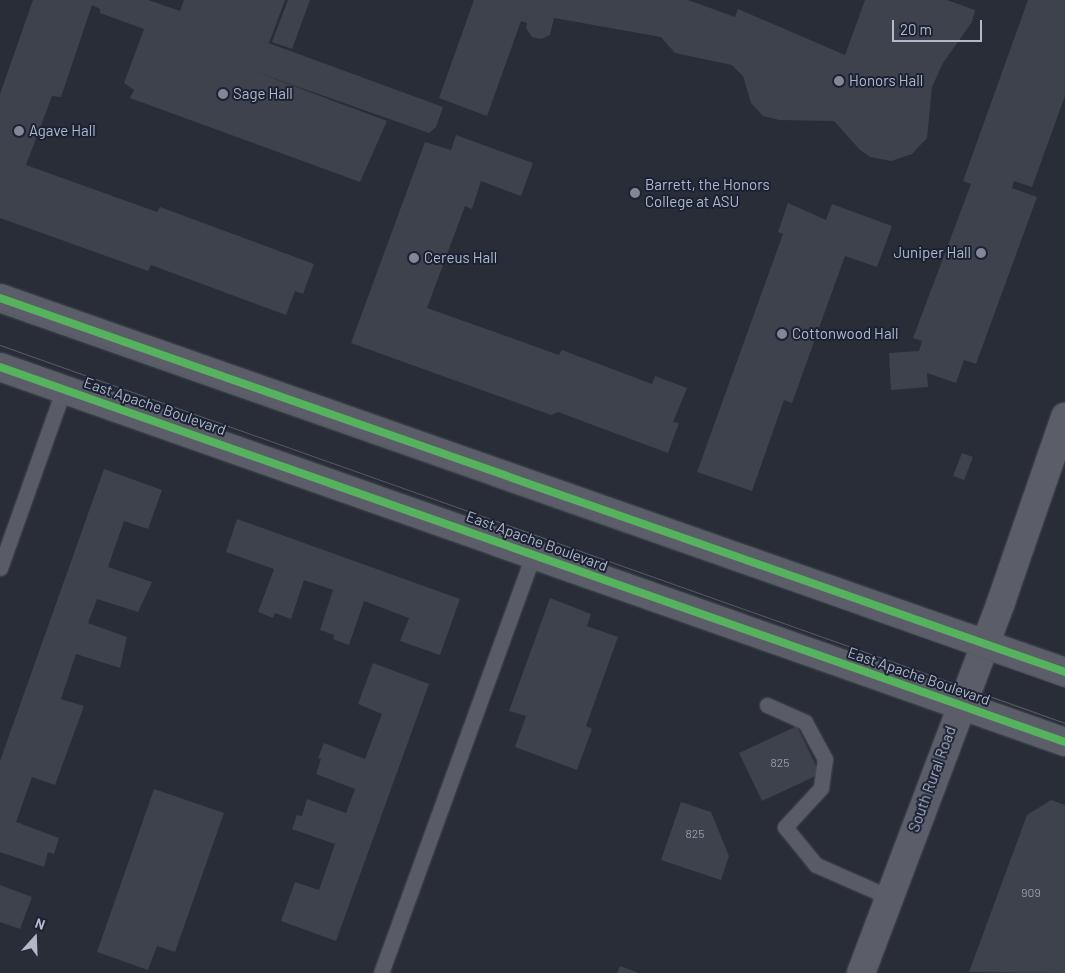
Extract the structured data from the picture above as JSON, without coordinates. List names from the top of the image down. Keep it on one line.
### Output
{"streets":{"main road":["East Apache Boulevard","South Rural Road"]},"crossings":[["East Apache Boulevard","South Rural Road"]],"places":["Honors Hall","Sage Hall","Agave Hall","Barrett, the Honors College at ASU","Juniper Hall","Cereus Hall","Cottonwood Hall"],"house_numbers":["825","825","909"],"scale_bar":"20 m","north":"top"}
